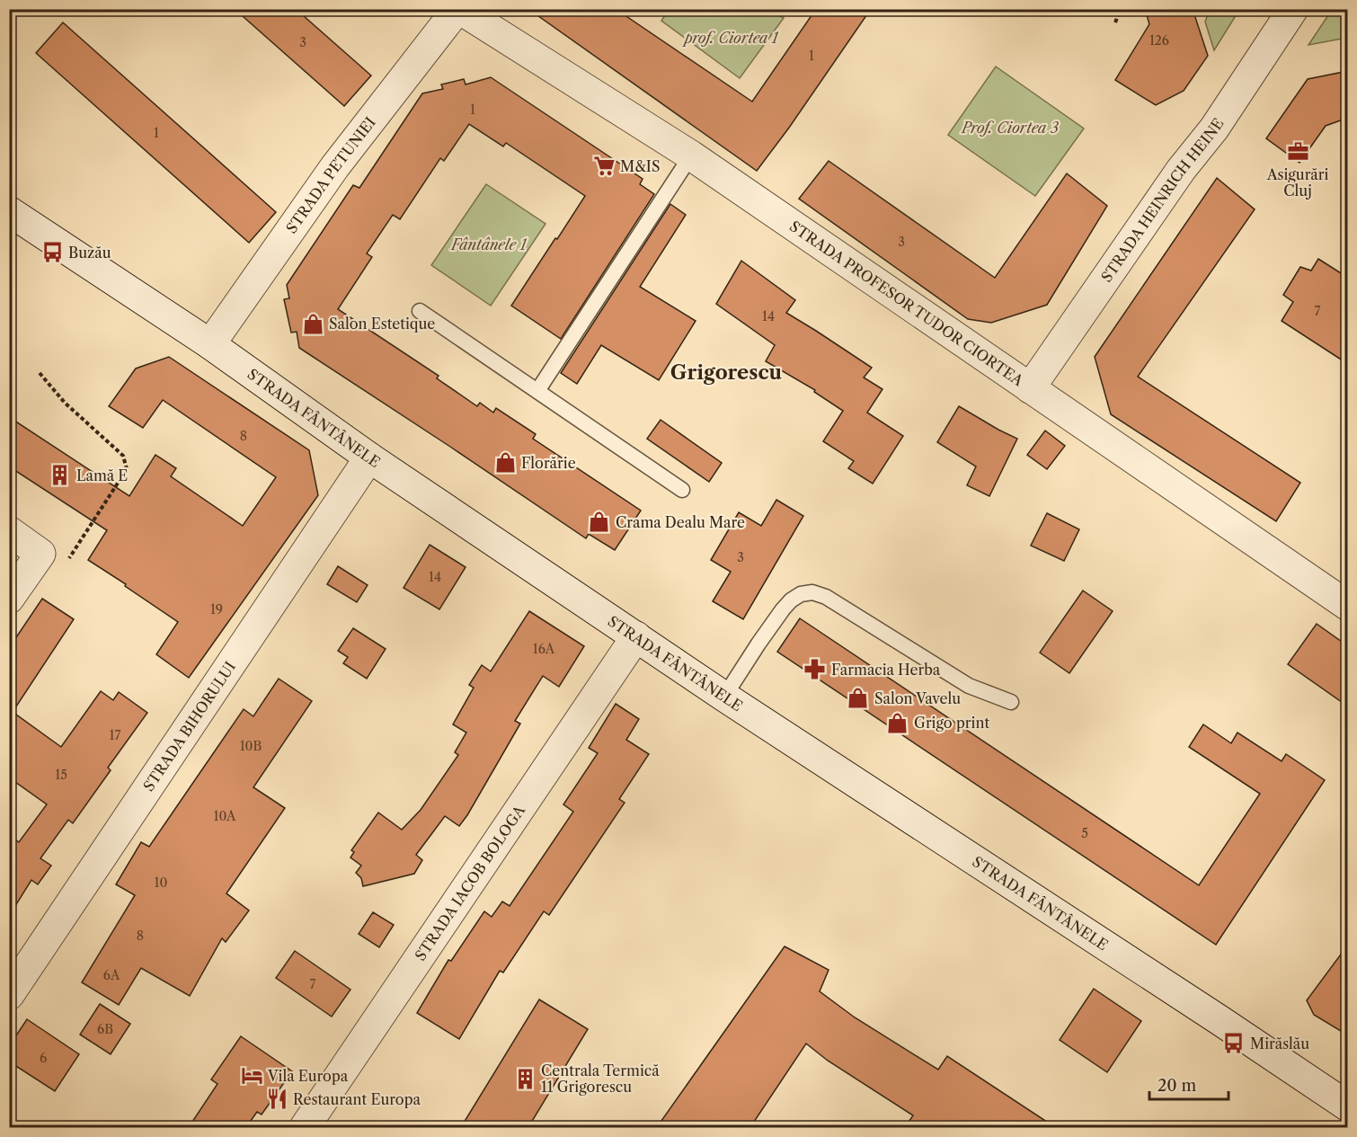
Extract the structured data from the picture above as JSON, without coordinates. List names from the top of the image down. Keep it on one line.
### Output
{"streets":{"street":["STRADA PETUNIEI","STRADA HEINRICH HEINE","STRADA PROFESOR TUDOR CIORTEA","STRADA FÂNTÂNELE","STRADA BIHORULUI","STRADA IACOB BOLOGA"]},"crossings":[["STRADA PETUNIEI","STRADA PROFESOR TUDOR CIORTEA"],["STRADA PETUNIEI","STRADA FÂNTÂNELE"],["STRADA HEINRICH HEINE","STRADA PROFESOR TUDOR CIORTEA"],["STRADA FÂNTÂNELE","STRADA BIHORULUI"],["STRADA FÂNTÂNELE","STRADA IACOB BOLOGA"]],"districts":["Grigorescu"],"parks":["prof. Ciortea 1","Prof. Ciortea 3","Fântânele 1"],"places":{"office":["Asigurări Cluj"],"supermarket":["M&IS"],"bus stop":["Buzău","Mirăslău"],"shop":["Salon Estetique","Florărie","Crama Dealu Mare","Salon Vavelu","Grigo print"],"building":["Lamă E","Centrala Termică 11 Grigorescu"],"pharmacy":["Farmacia Herba"],"hotel":["Vila Europa"],"restaurant":["Restaurant Europa"]},"house_numbers":["126","3","1","1","1","3","7","14","8","3","14","19","16A","17","10B","15","10A","5","10","8","6A","7","6B","6"],"scale_bar":"20 m"}
